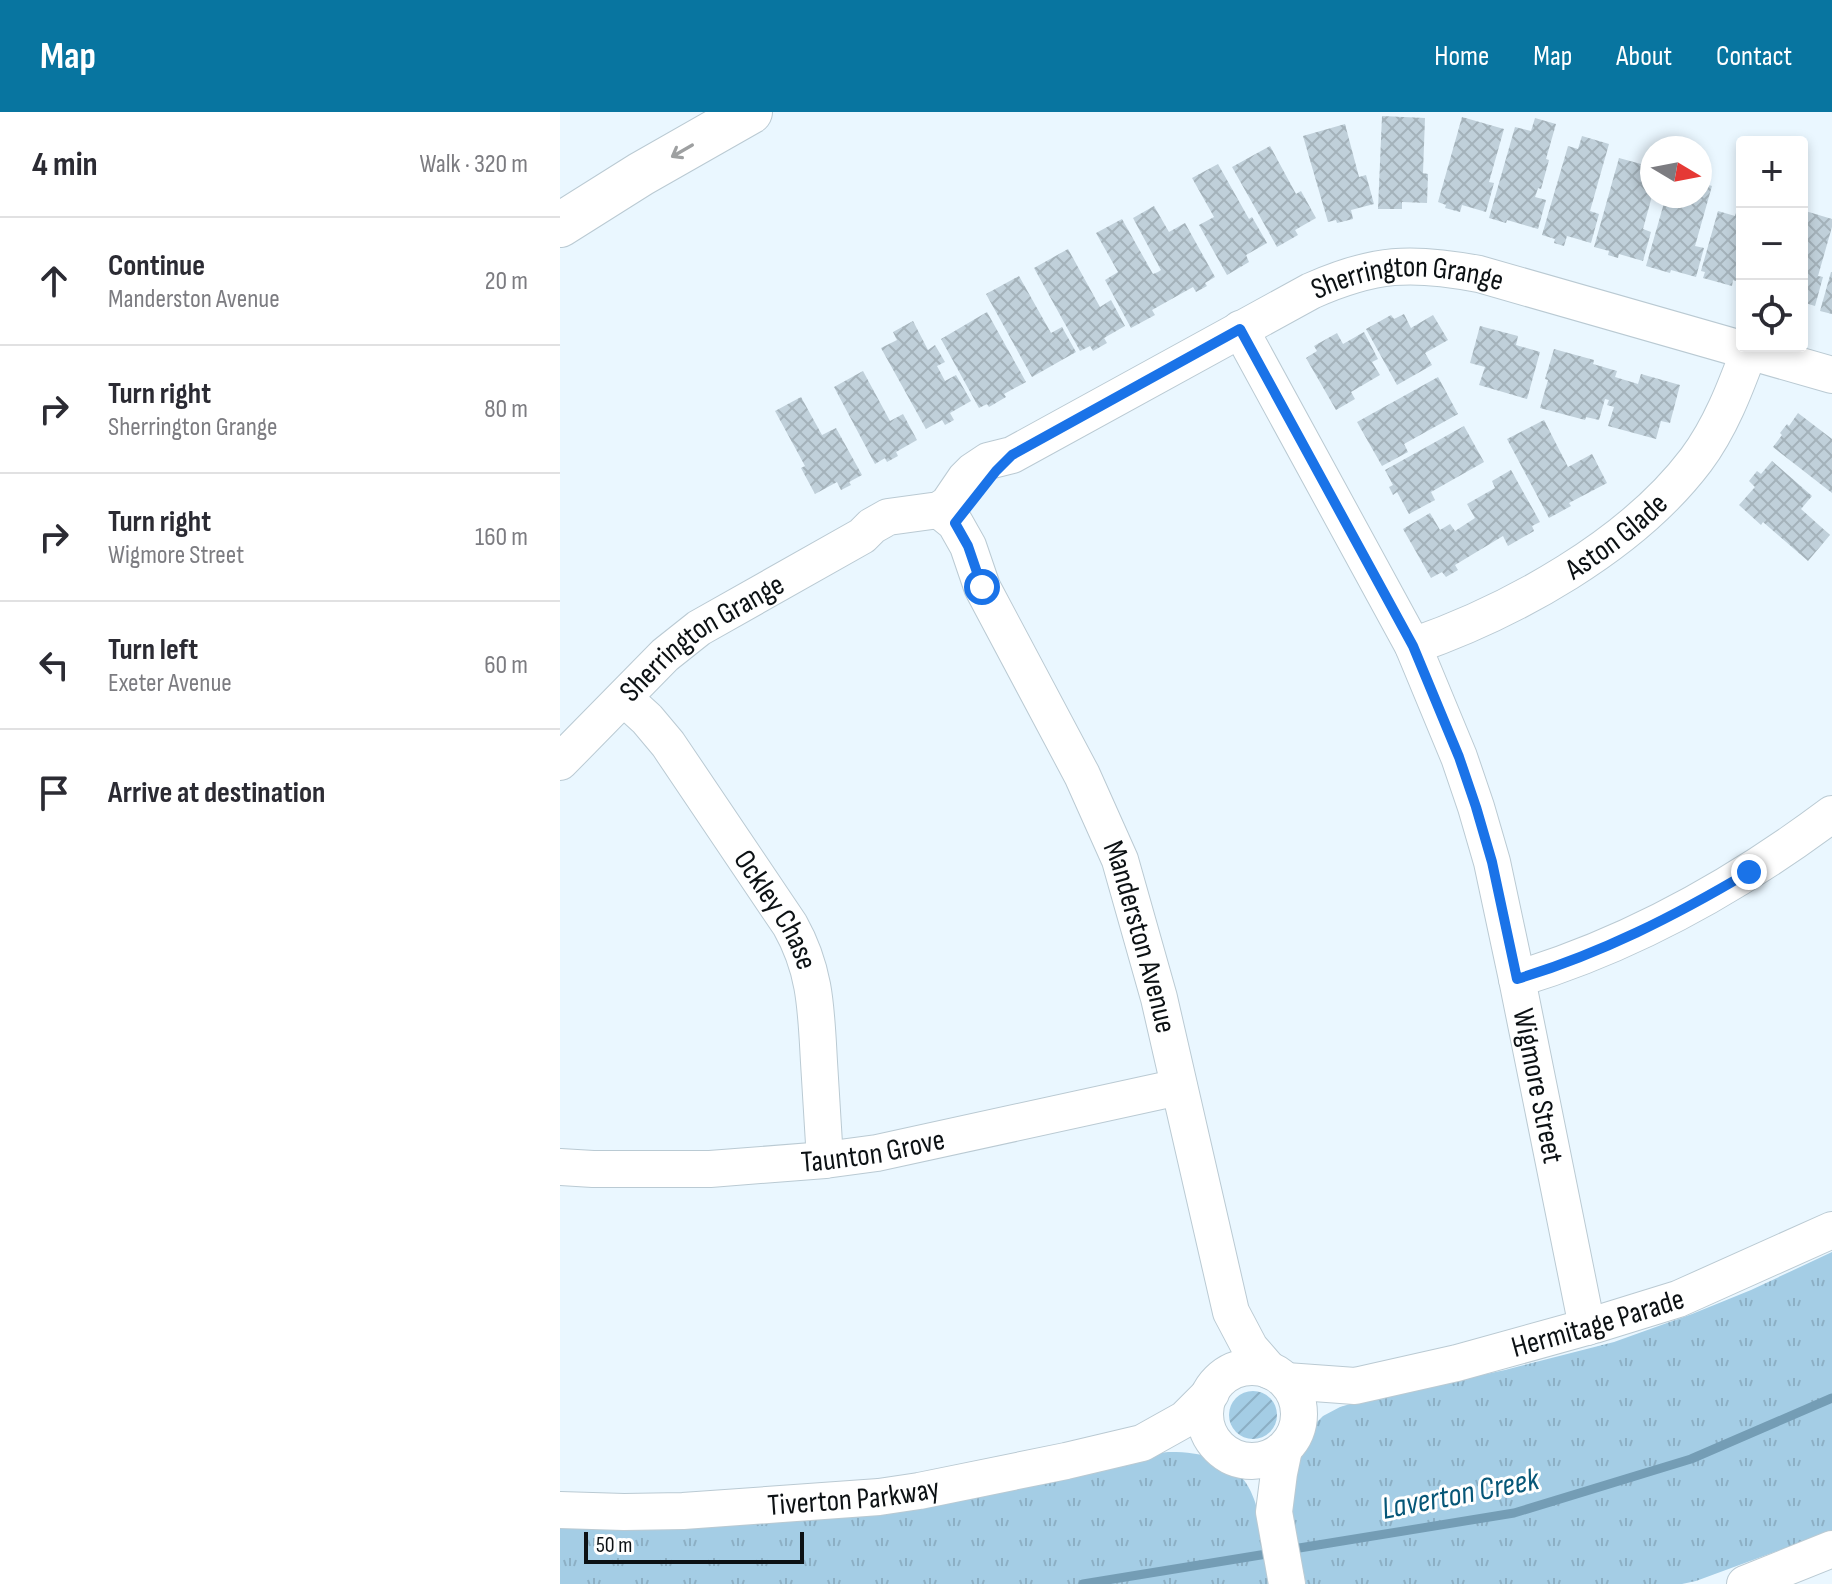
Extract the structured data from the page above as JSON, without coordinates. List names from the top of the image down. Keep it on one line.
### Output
{"streets":{"street":["Sherrington Grange","Aston Glade","Ockley Chase","Manderston Avenue","Wigmore Street","Taunton Grove","Hermitage Parade","Tiverton Parkway"]},"crossings":[["Sherrington Grange","Ockley Chase"],["Sherrington Grange","Manderston Avenue"],["Sherrington Grange","Wigmore Street"],["Aston Glade","Wigmore Street"],["Ockley Chase","Taunton Grove"],["Manderston Avenue","Taunton Grove"],["Manderston Avenue","Hermitage Parade"],["Manderston Avenue","Tiverton Parkway"],["Wigmore Street","Hermitage Parade"],["Hermitage Parade","Tiverton Parkway"]],"water":["Laverton Creek"],"scale_bar":"50 m","north":"right","page":{"header":"Map","nav":["Home","Map","About","Contact"],"heading":["4 min","Walk · 320 m"],"map_buttons":["+","−"],"list":[["Continue","Manderston Avenue","20 m"],["Turn right","Sherrington Grange","80 m"],["Turn right","Wigmore Street","160 m"],["Turn left","Exeter Avenue","60 m"],"Arrive at destination"],"scale":"50 m"}}
